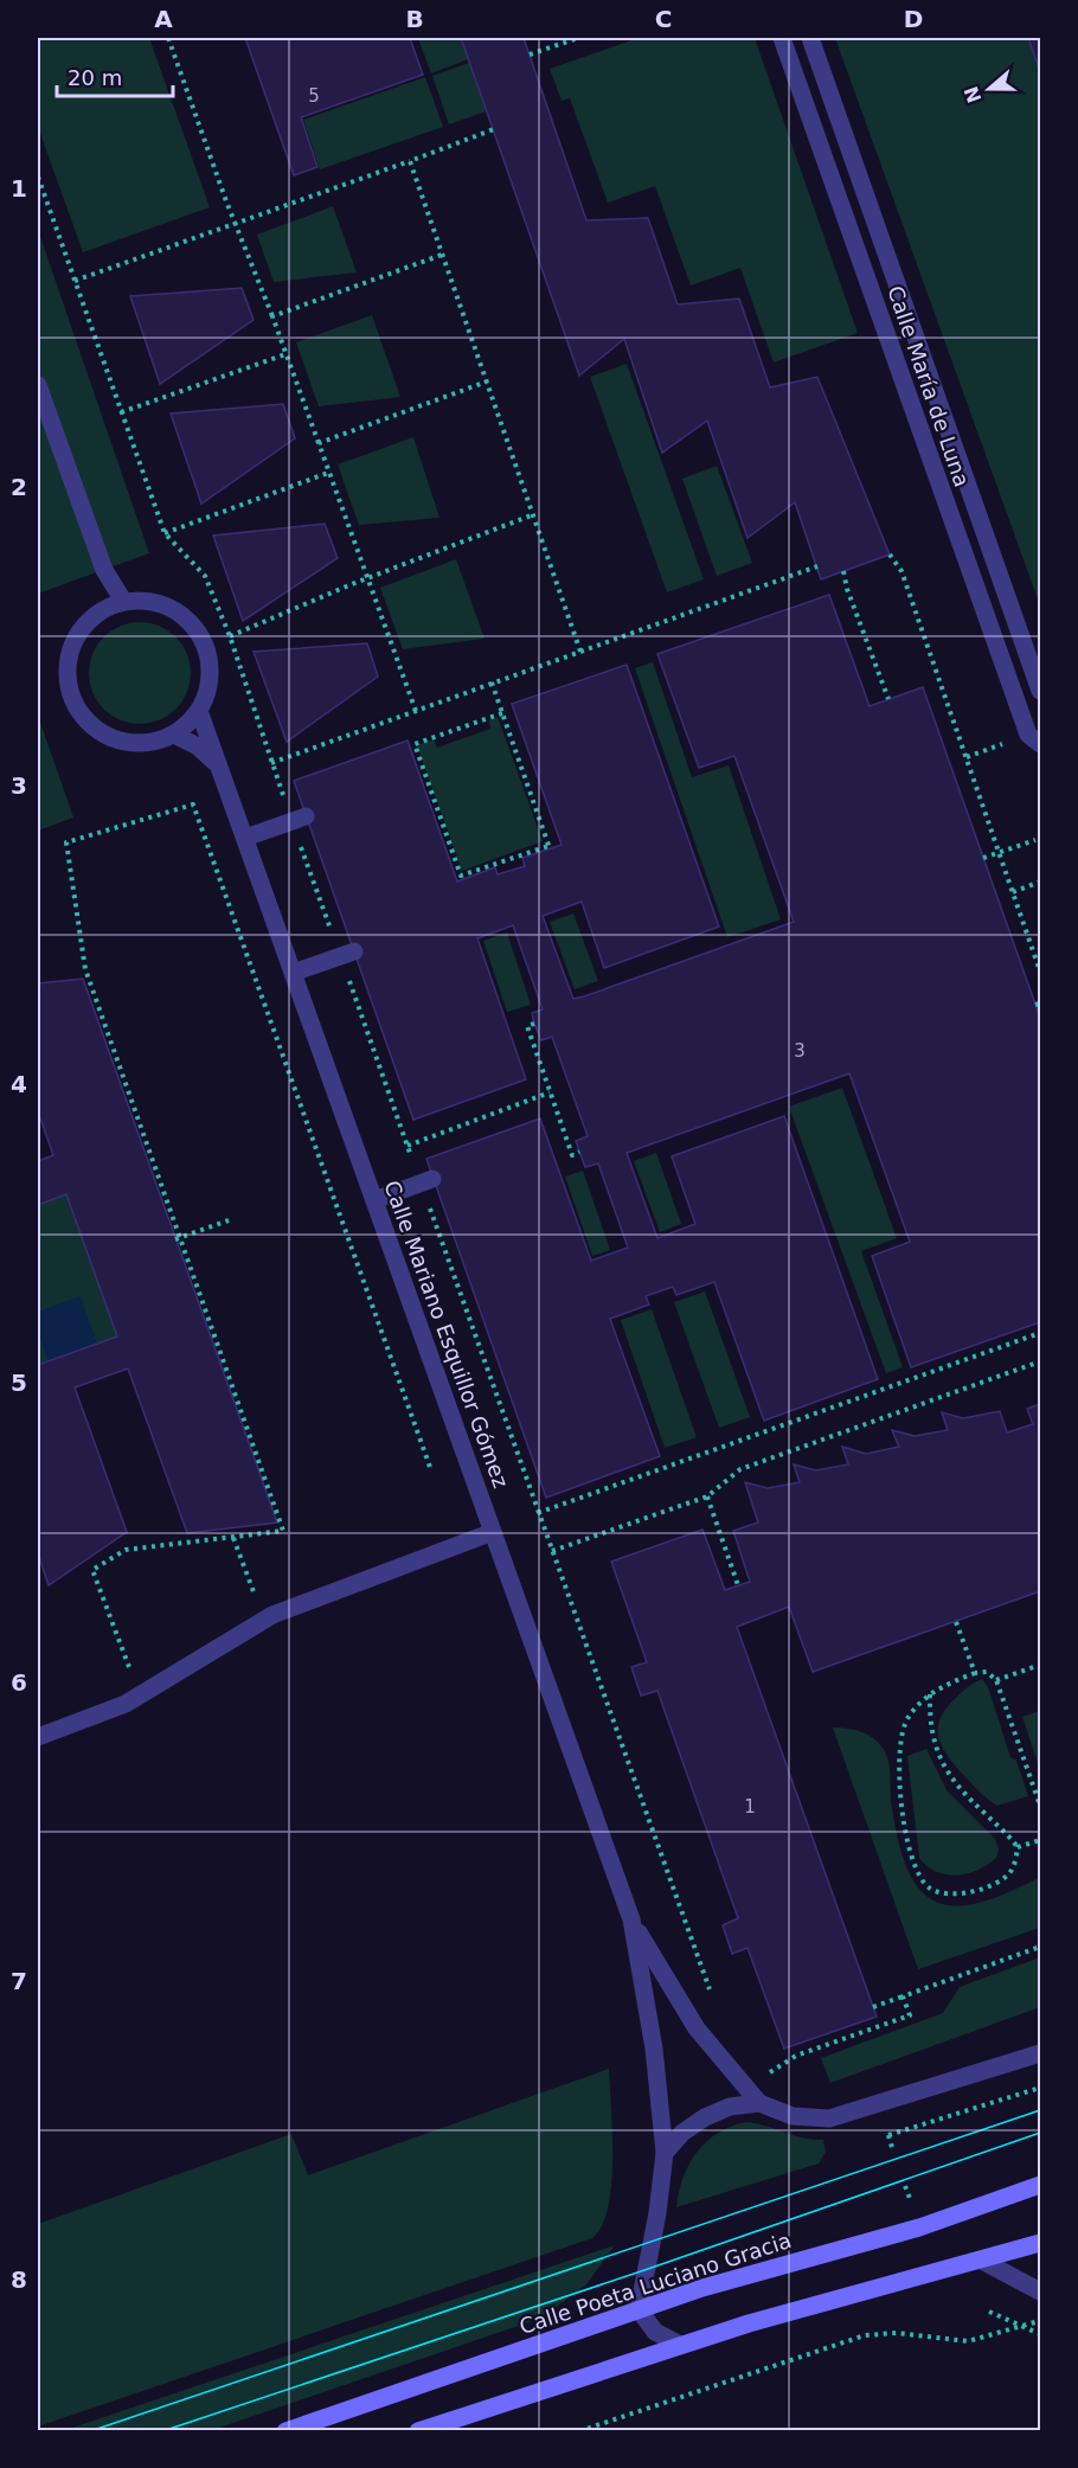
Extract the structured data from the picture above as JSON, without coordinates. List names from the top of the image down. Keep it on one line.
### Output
{"streets":{"main road":["Calle Poeta Luciano Gracia"],"street":["Calle María de Luna","Calle Mariano Esquillor Gómez"]},"crossings":[["Calle Mariano Esquillor Gómez","Calle Poeta Luciano Gracia"]],"house_numbers":["5","3","1"],"scale_bar":"20 m","north":"left","grid":{"columns":["A","B","C","D"],"rows":["1","2","3","4","5","6","7","8"]}}
